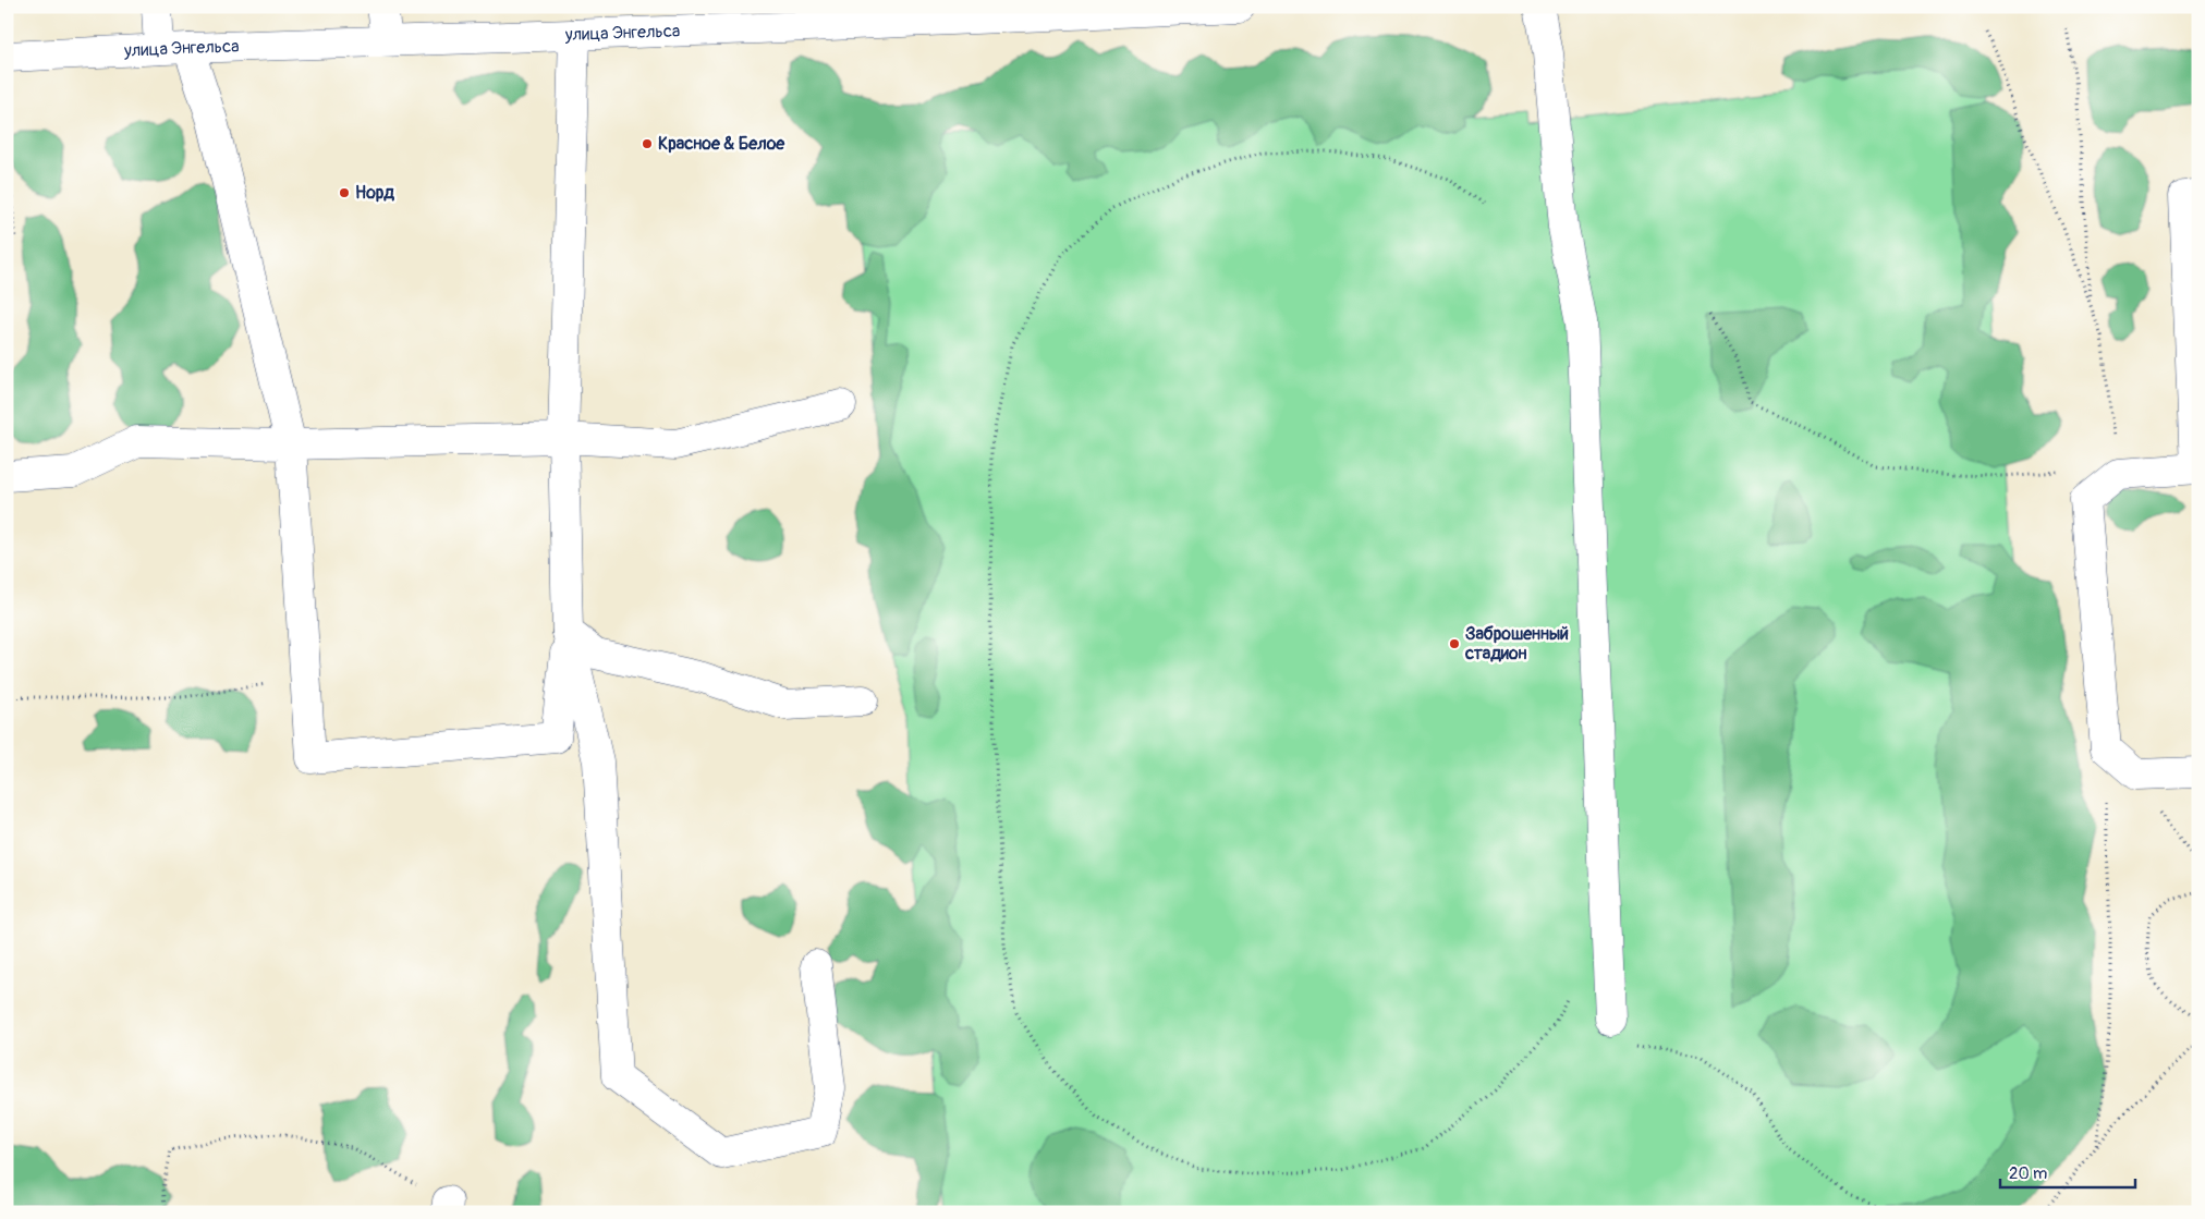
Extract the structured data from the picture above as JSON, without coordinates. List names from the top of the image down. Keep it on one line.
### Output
{"streets":{"street":["улица Энгельса"]},"places":["Красное & Белое","Норд","Заброшенный стадион"],"scale_bar":"20 m"}
